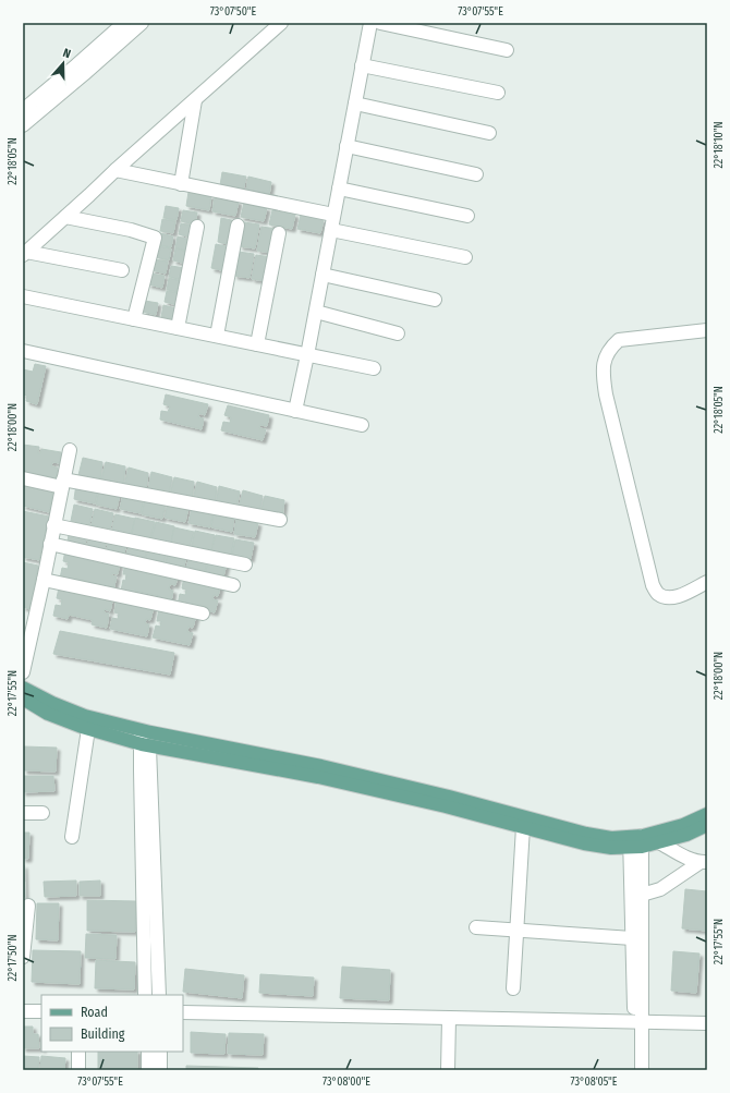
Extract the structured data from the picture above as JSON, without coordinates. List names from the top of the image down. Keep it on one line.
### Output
{"legend":["Road","Building"],"north":"top","coordinates":["73°07'50\"E","73°07'55\"E","22°18'10\"N","22°18'05\"N","22°18'00\"N","22°17'55\"N","22°17'50\"N","73°08'00\"E","73°08'05\"E"]}
